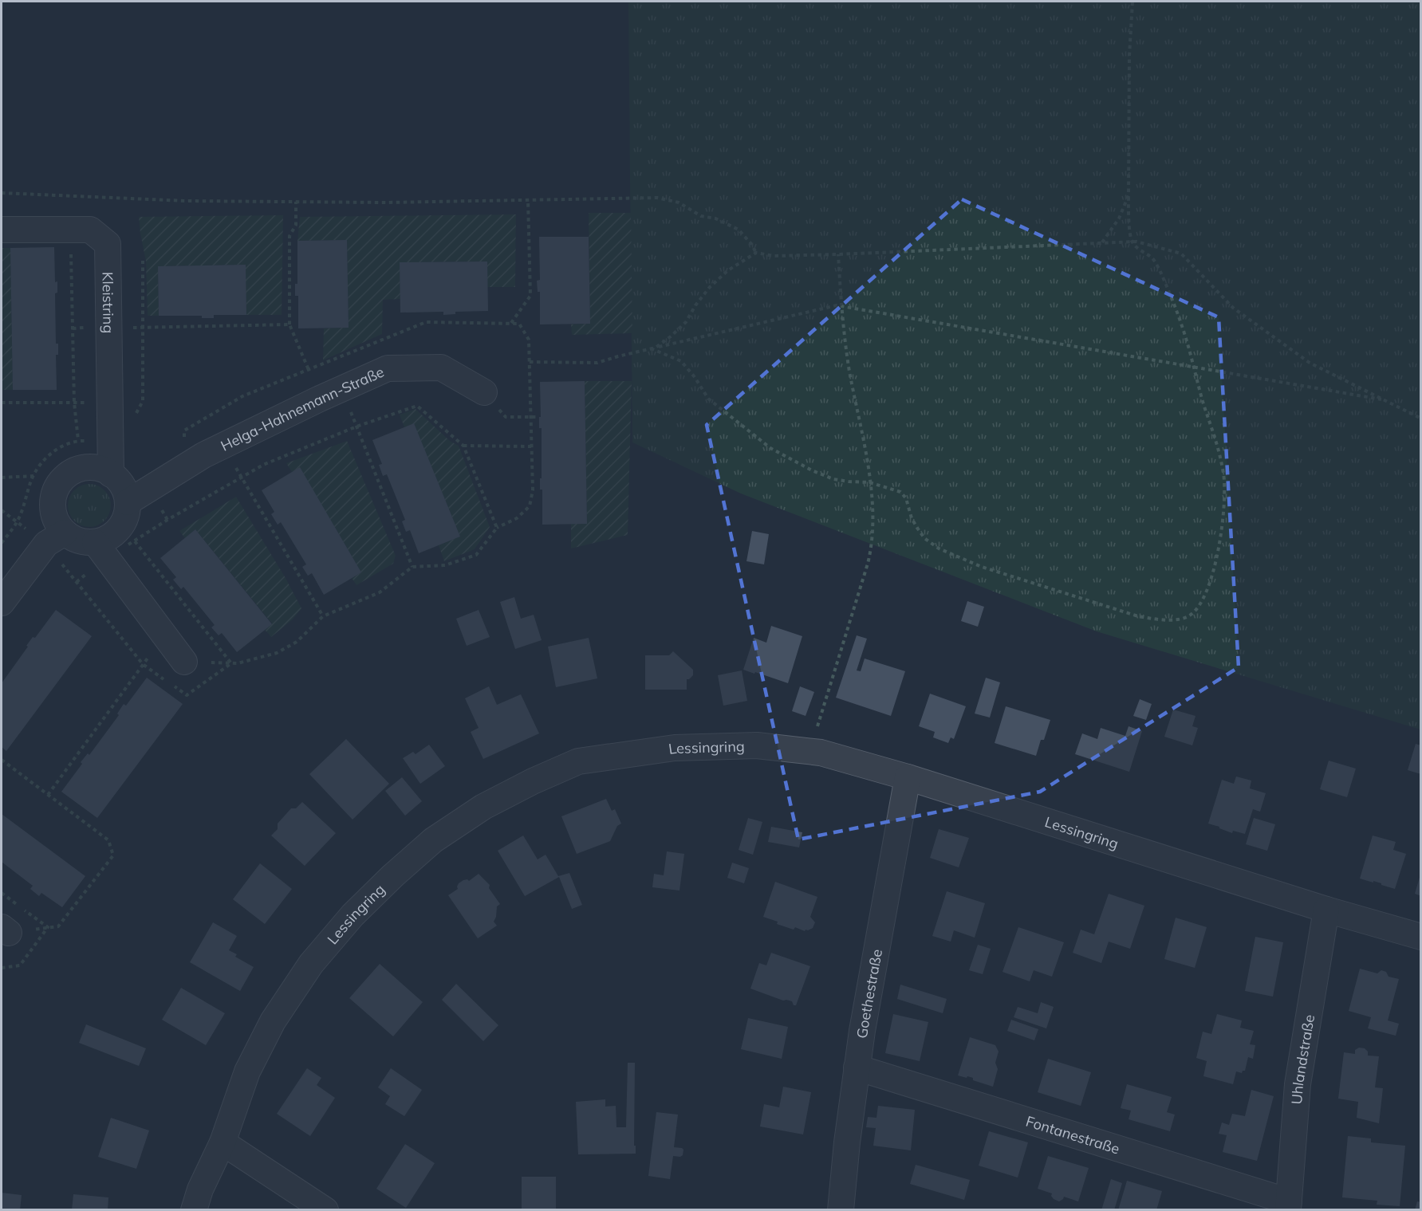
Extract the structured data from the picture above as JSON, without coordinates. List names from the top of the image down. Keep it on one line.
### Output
{"streets":{"street":["Kleistring","Helga-Hahnemann-Straße","Lessingring","Goethestraße","Uhlandstraße","Fontanestraße"]},"crossings":[["Kleistring","Helga-Hahnemann-Straße"],["Lessingring","Goethestraße"],["Lessingring","Uhlandstraße"],["Goethestraße","Fontanestraße"],["Uhlandstraße","Fontanestraße"]]}
